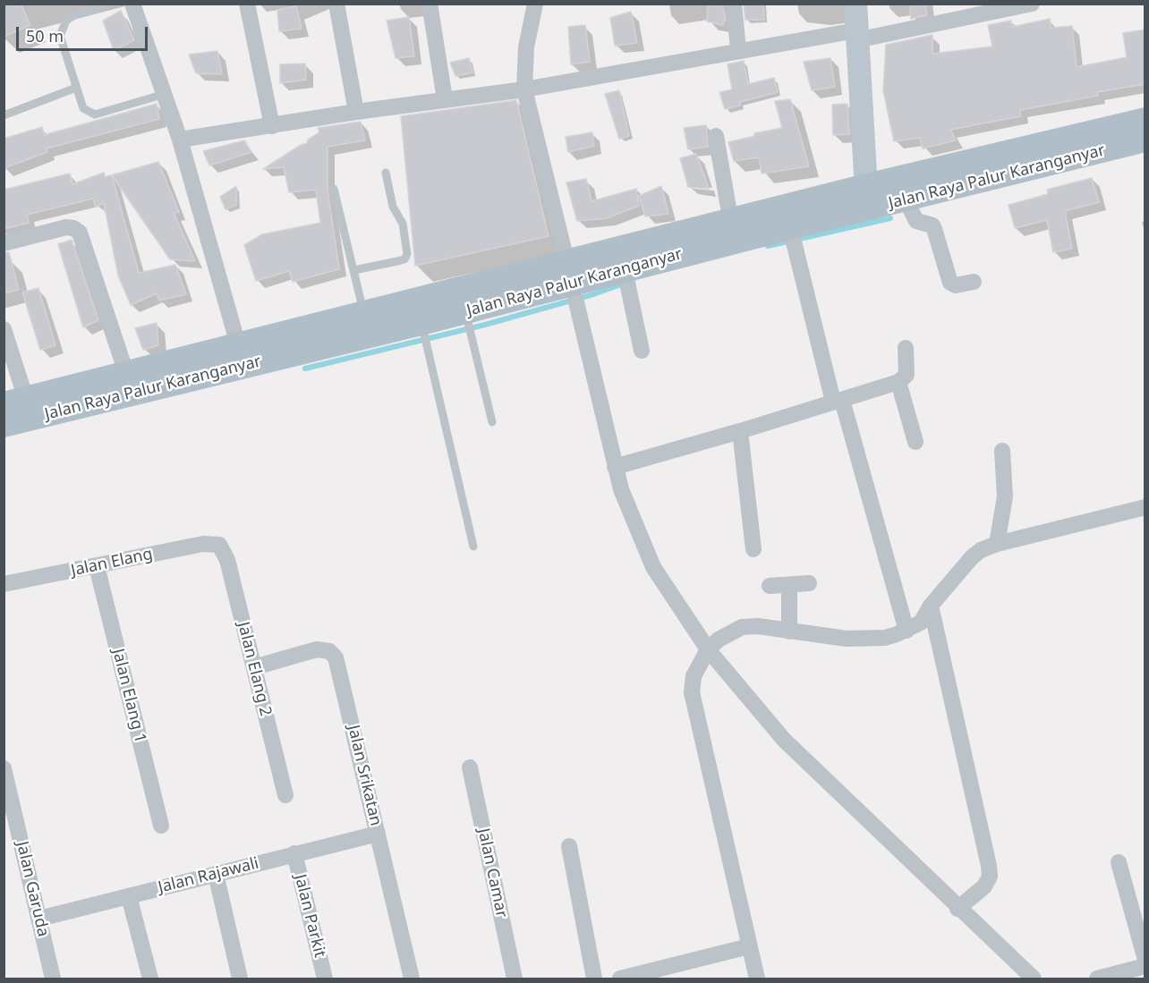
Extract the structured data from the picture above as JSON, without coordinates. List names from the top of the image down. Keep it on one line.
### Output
{"streets":{"main road":["Jalan Raya Palur Karanganyar"],"street":["Jalan Elang","Jalan Elang 2","Jalan Elang 1","Jalan Srikatan","Jalan Camar","Jalan Rajawali","Jalan Garuda","Jalan Parkit"]},"crossings":[["Jalan Elang","Jalan Elang 2"],["Jalan Elang","Jalan Elang 1"],["Jalan Elang 2","Jalan Srikatan"],["Jalan Srikatan","Jalan Rajawali"],["Jalan Rajawali","Jalan Garuda"],["Jalan Rajawali","Jalan Parkit"]],"scale_bar":"50 m"}
